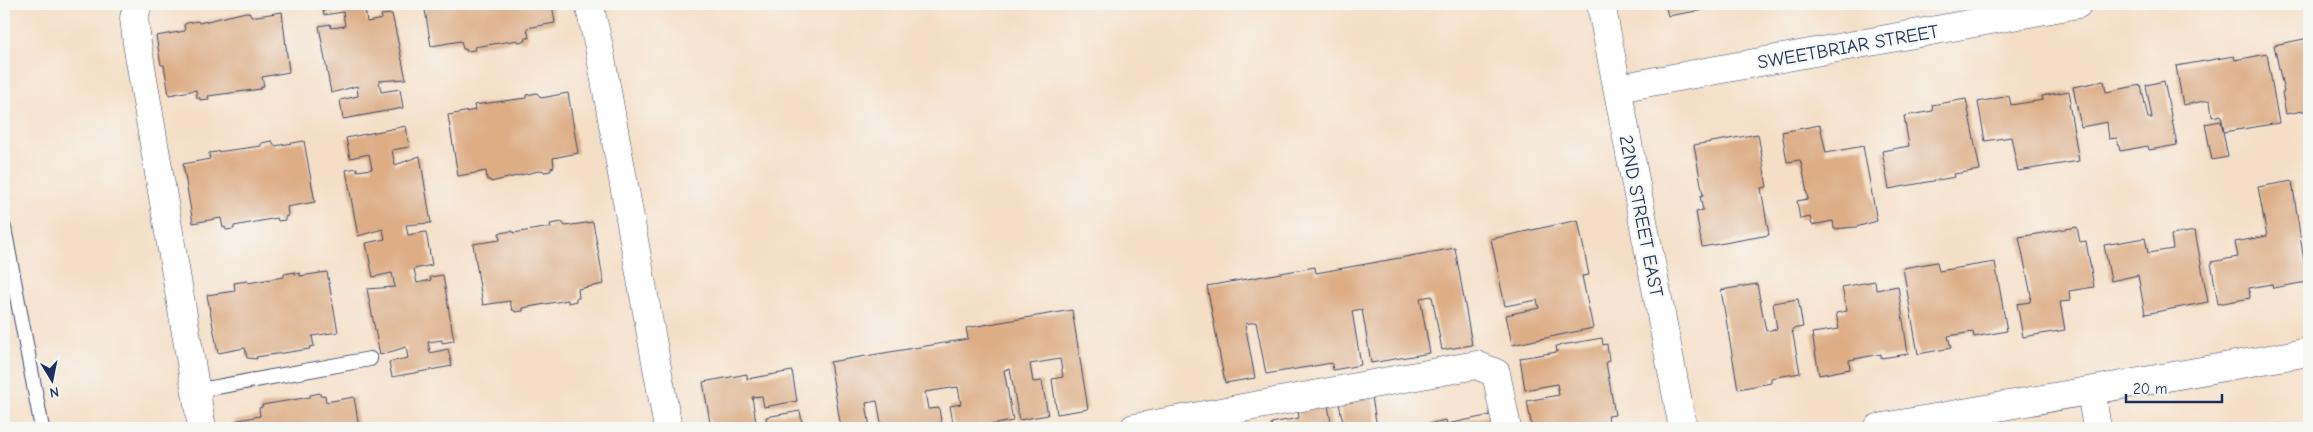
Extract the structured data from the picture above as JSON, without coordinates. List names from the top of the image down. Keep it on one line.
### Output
{"streets":{"street":["SWEETBRIAR STREET","22ND STREET EAST"]},"crossings":[["SWEETBRIAR STREET","22ND STREET EAST"]],"scale_bar":"20 m","north":"bottom"}
